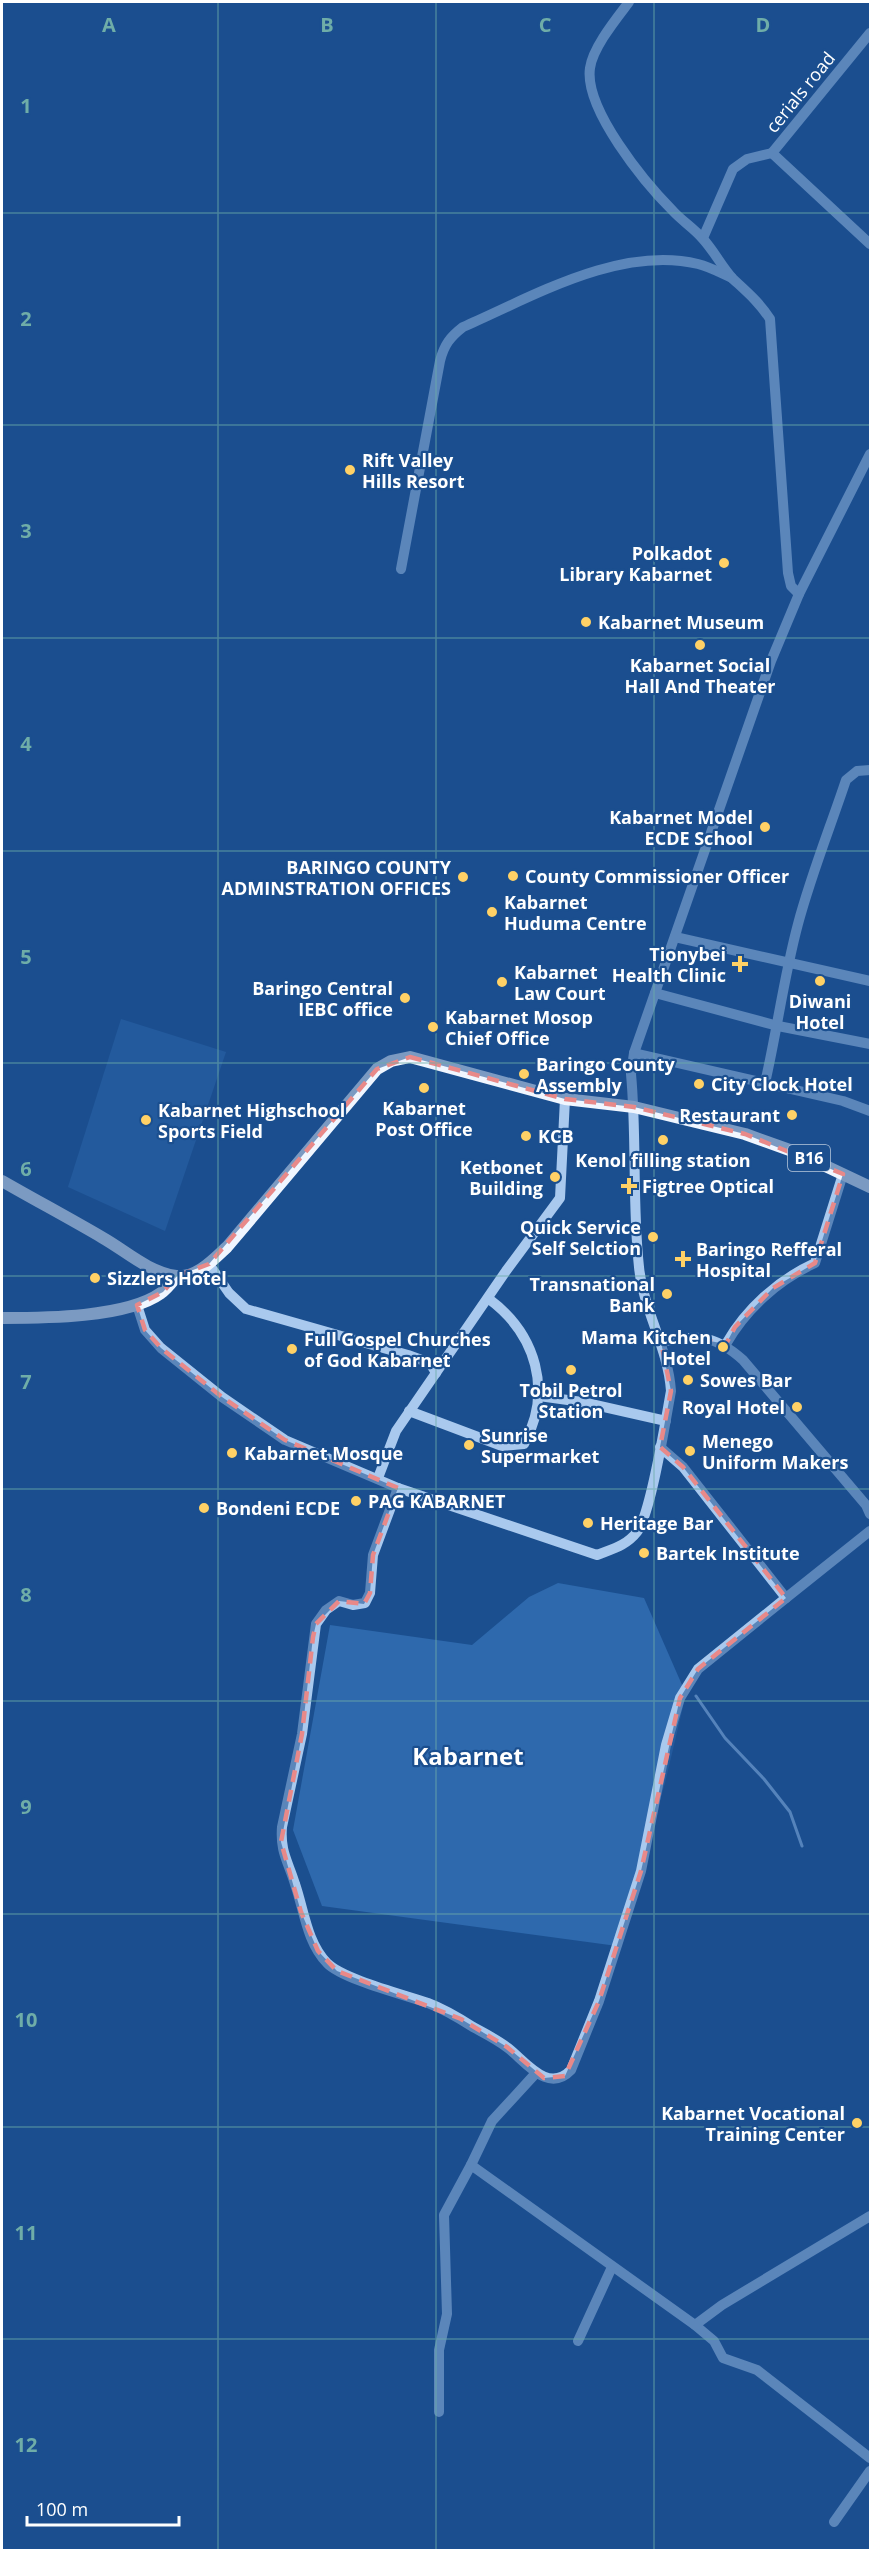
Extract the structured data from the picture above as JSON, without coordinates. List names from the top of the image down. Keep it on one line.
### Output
{"streets":{"main road":["B16"],"street":["cerials road"]},"districts":["Kabarnet"],"places":{"other":["Rift Valley Hills Resort","Polkadot Library Kabarnet","Kabarnet Museum","Kabarnet Social Hall And Theater","Kabarnet Model ECDE School","County Commissioner Officer","BARINGO COUNTY ADMINSTRATION OFFICES","Kabarnet Huduma Centre","Diwani Hotel","Kabarnet Law Court","Baringo Central IEBC office","Kabarnet Mosop Chief Office","Baringo County Assembly","City Clock Hotel","Kabarnet Post Office","Restaurant","Kabarnet Highschool Sports Field","KCB","Kenol filling station","Ketbonet Building","Quick Service Self Selction","Sizzlers Hotel","Transnational Bank","Mama Kitchen Hotel","Full Gospel Churches of God Kabarnet","Tobil Petrol Station","Sowes Bar","Royal Hotel","Sunrise Supermarket","Menego Uniform Makers","Kabarnet Mosque","PAG KABARNET","Bondeni ECDE","Heritage Bar","Bartek Institute","Kabarnet Vocational Training Center"],"health":["Tionybei Health Clinic","Figtree Optical","Baringo Refferal Hospital"]},"scale_bar":"100 m","grid":{"columns":["A","B","C","D"],"rows":["1","2","3","4","5","6","7","8","9","10","11","12"]}}
